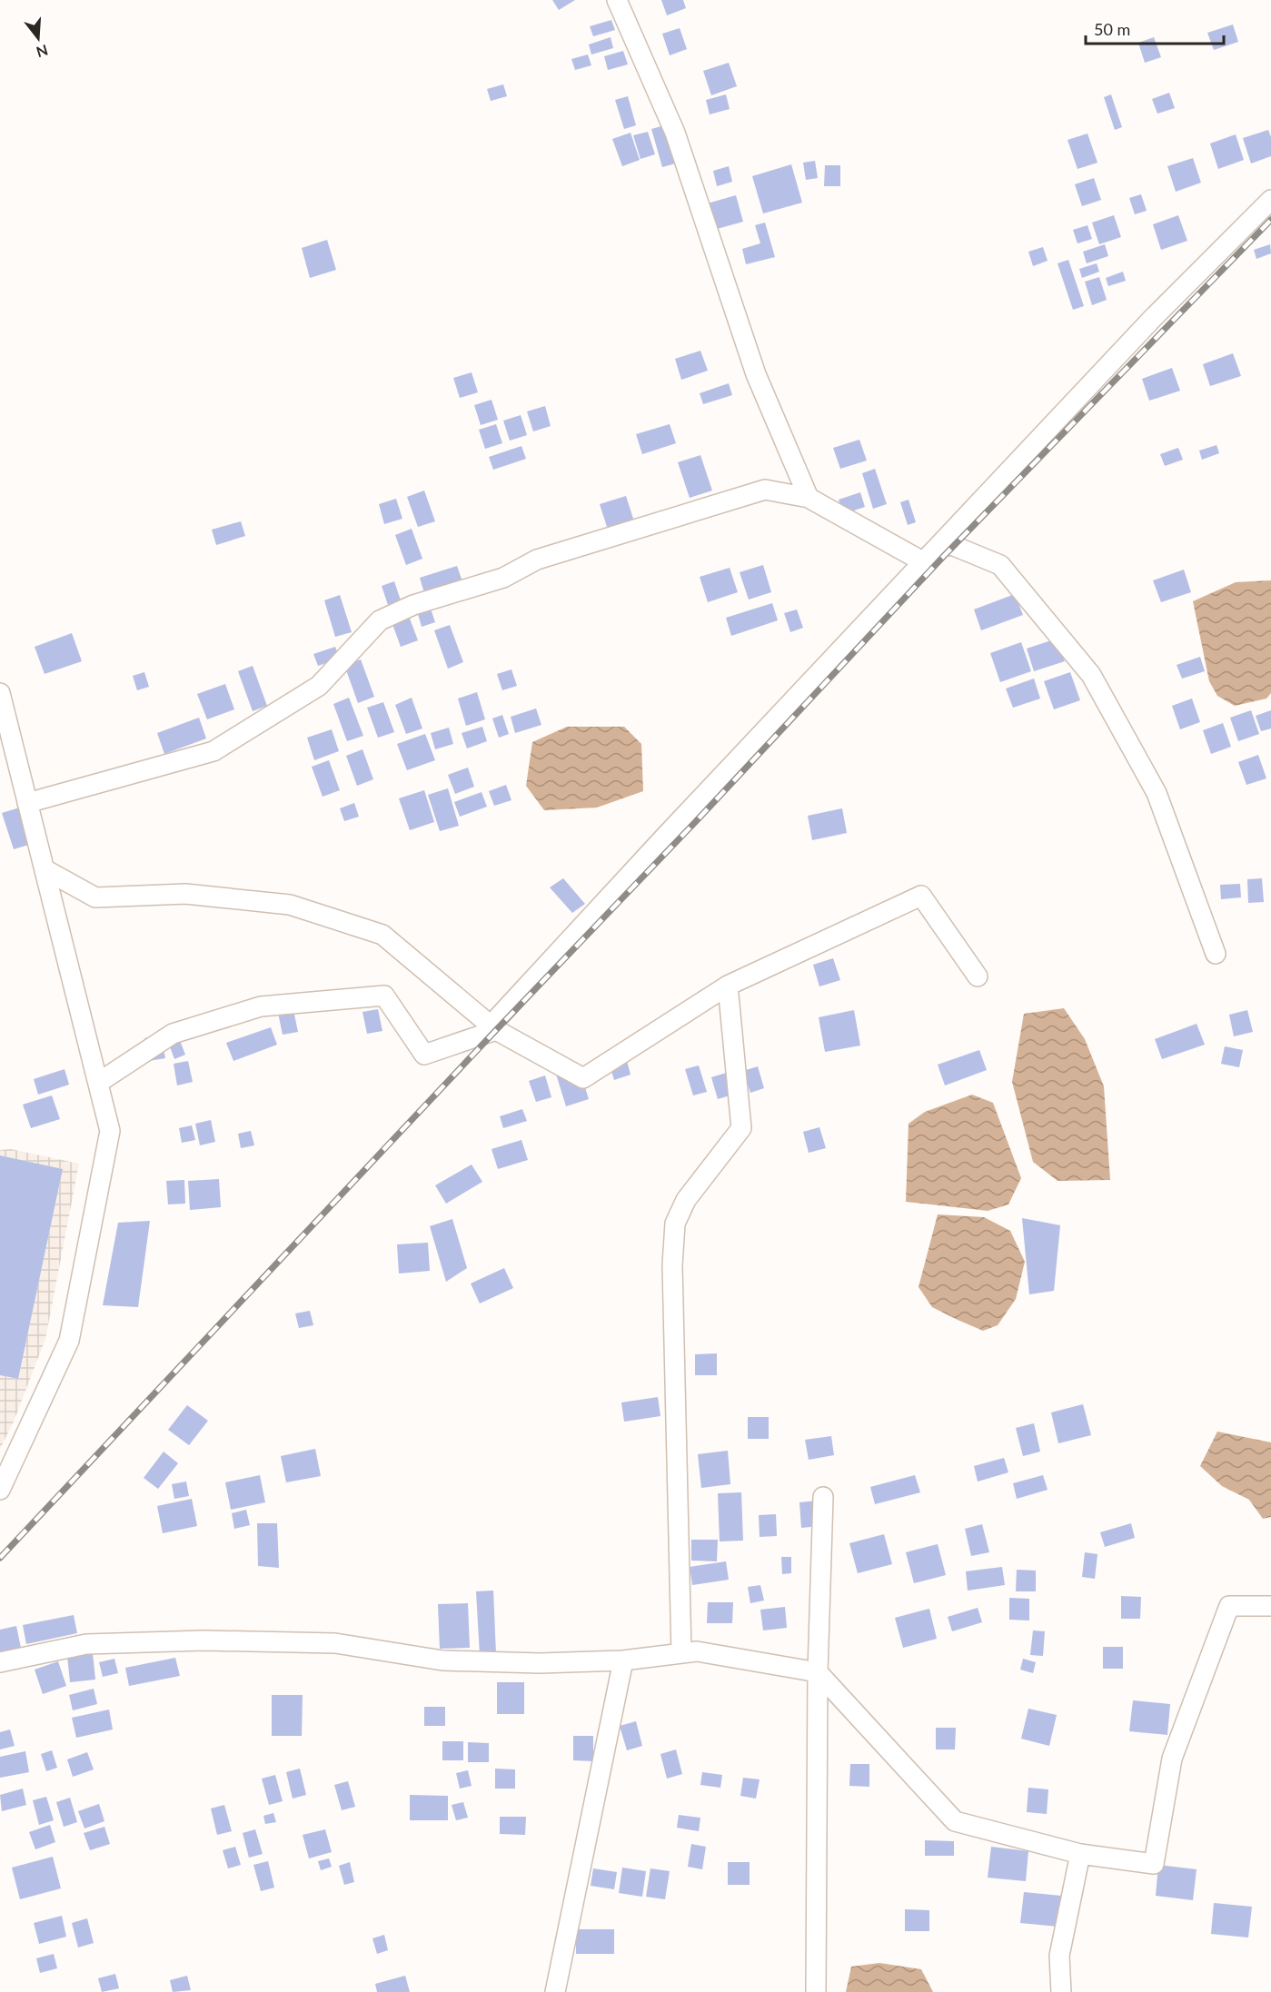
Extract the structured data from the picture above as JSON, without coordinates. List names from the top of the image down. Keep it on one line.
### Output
{"scale_bar":"50 m","north":"bottom"}
